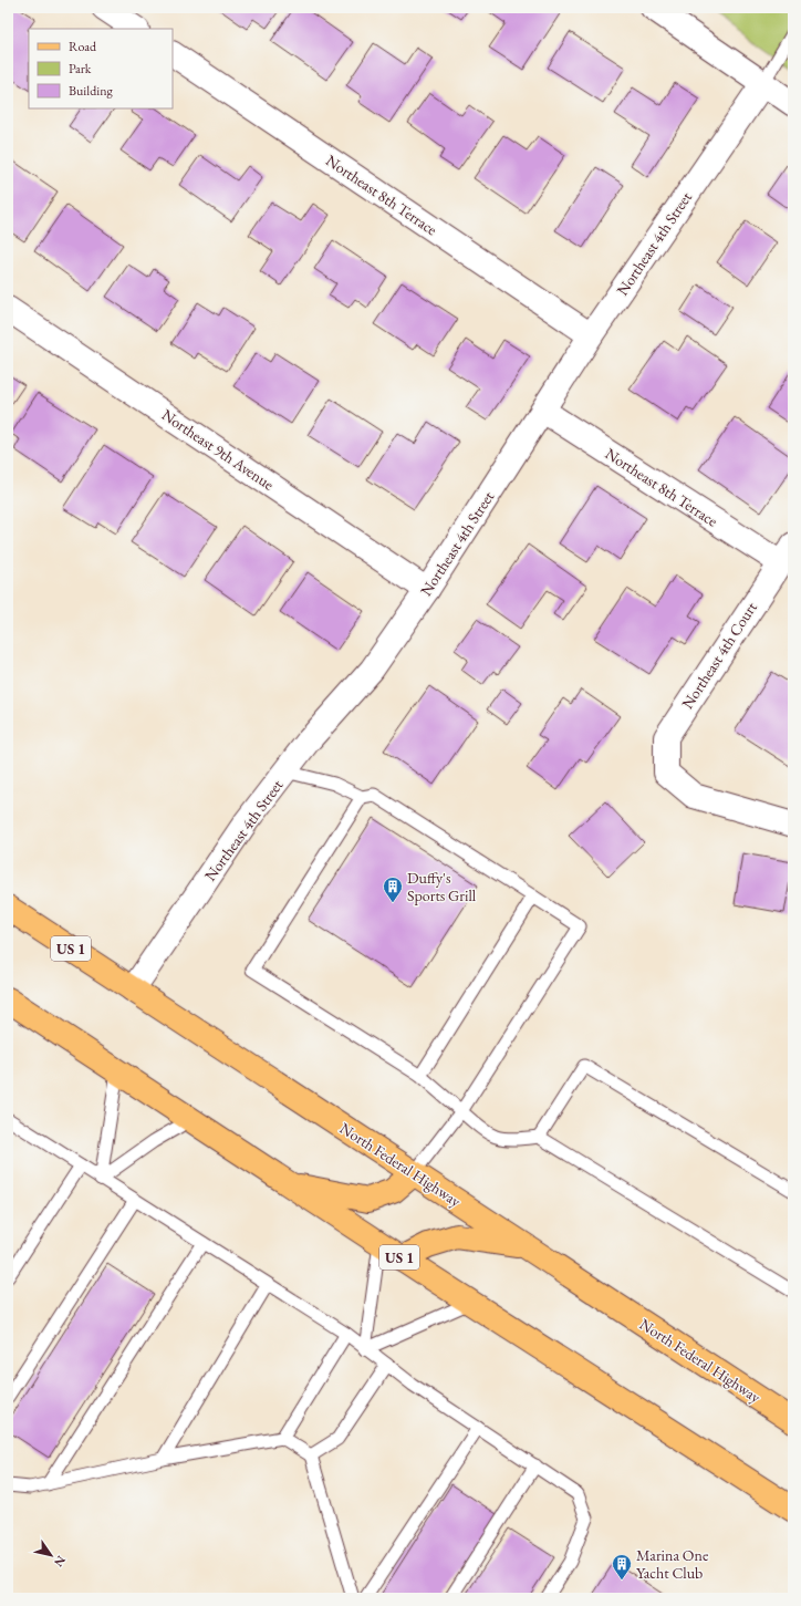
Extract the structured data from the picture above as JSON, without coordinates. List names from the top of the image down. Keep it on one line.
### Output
{"streets":{"main road":["US 1","North Federal Highway"],"street":["Northeast 8th Terrace","Northeast 4th Street","Northeast 9th Avenue","Northeast 4th Court"]},"crossings":[["Northeast 8th Terrace","Northeast 4th Street"],["Northeast 8th Terrace","Northeast 4th Court"],["Northeast 4th Street","Northeast 9th Avenue"],["Northeast 4th Street","North Federal Highway"]],"places":{"building":["Duffy's Sports Grill","Marina One Yacht Club"]},"legend":["Road","Park","Building"],"north":"bottom right"}
